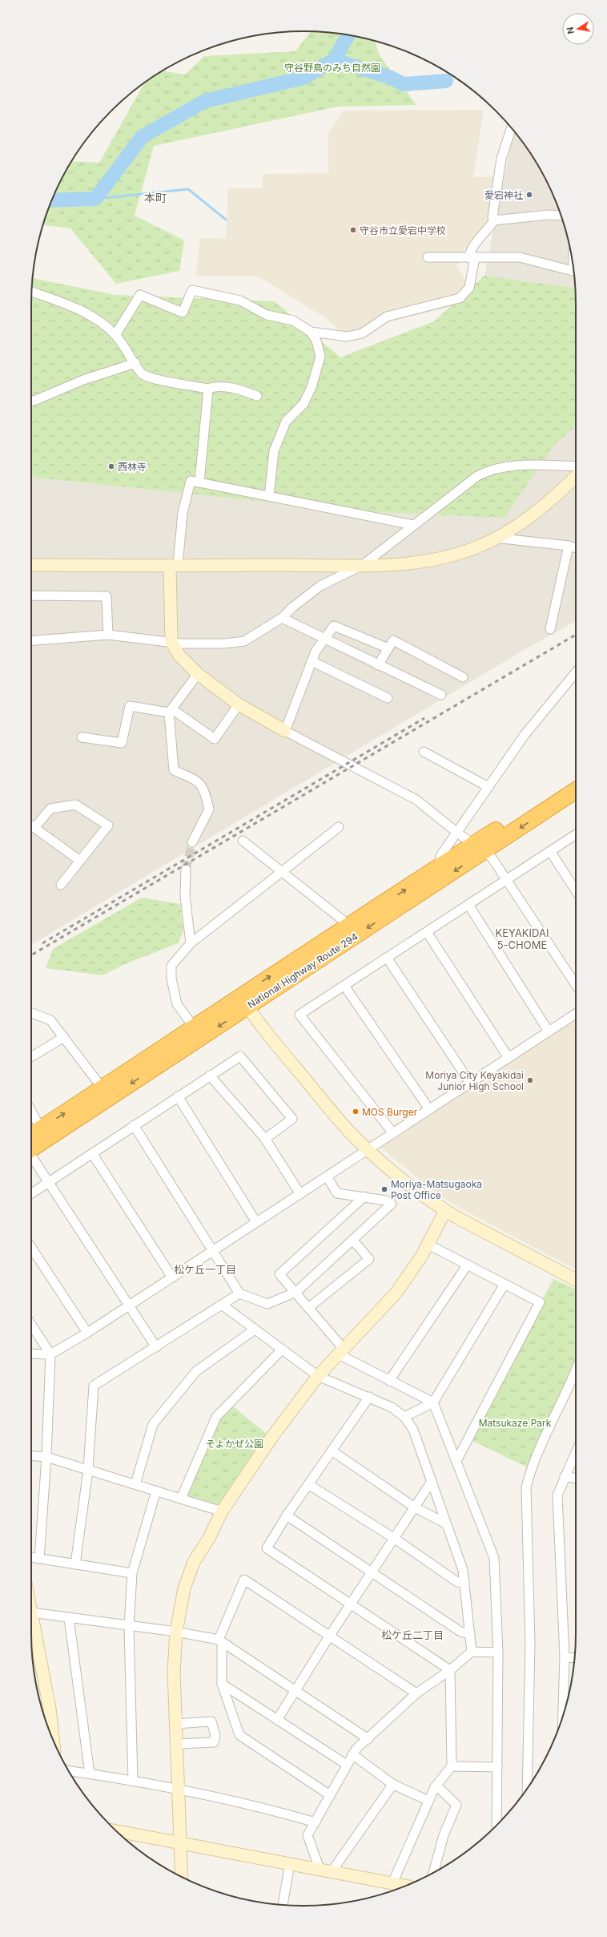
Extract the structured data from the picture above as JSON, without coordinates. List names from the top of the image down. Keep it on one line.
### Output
{"streets":{"highway":["National Highway Route 294"]},"districts":["本町","KEYAKIDAI 5-CHOME","松ケ丘一丁目","松ケ丘二丁目"],"parks":["守谷野鳥のみち自然園","Matsukaze Park","そよかぜ公園"],"places":["愛宕神社","守谷市立愛宕中学校","西林寺","Moriya City Keyakidai Junior High School","MOS Burger","Moriya-Matsugaoka Post Office"],"north":"left"}
